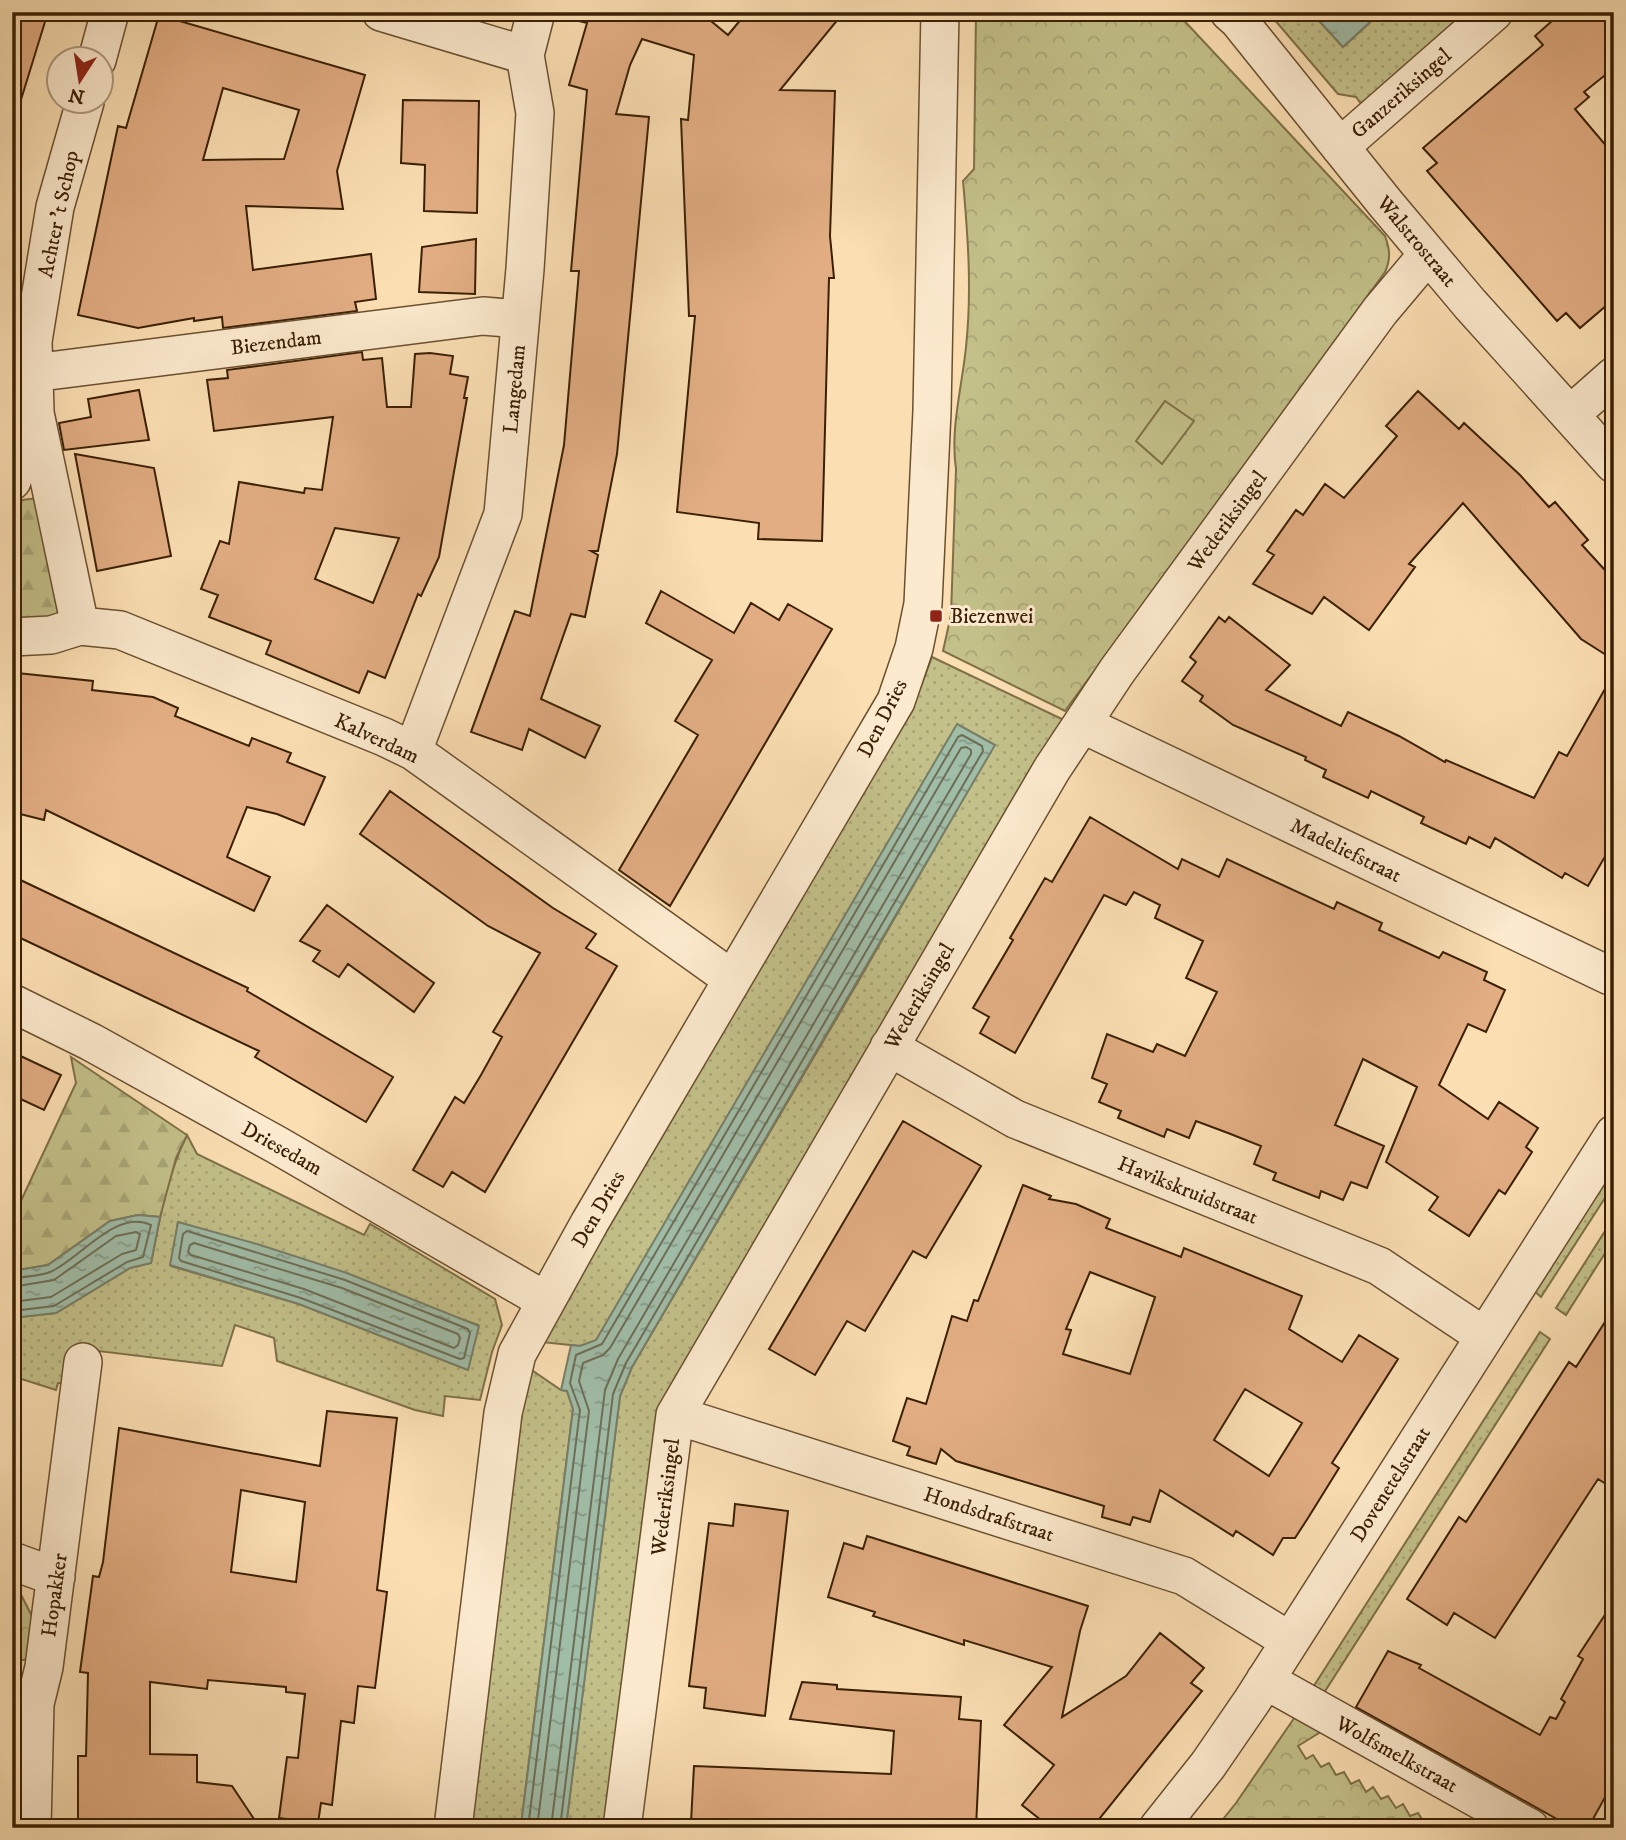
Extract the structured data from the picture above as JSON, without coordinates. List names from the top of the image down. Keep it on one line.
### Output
{"streets":{"street":["Ganzeriksingel","Achter 't Schop","Walstrostraat","Biezendam","Langedam","Wederiksingel","Den Dries","Kalverdam","Madeliefstraat","Driesedam","Havikskruidstraat","Dovenetelstraat","Hondsdrafstraat","Hopakker","Wolfsmelkstraat"]},"crossings":[["Ganzeriksingel","Walstrostraat"],["Achter 't Schop","Biezendam"],["Achter 't Schop","Kalverdam"],["Walstrostraat","Wederiksingel"],["Biezendam","Langedam"],["Langedam","Kalverdam"],["Wederiksingel","Madeliefstraat"],["Wederiksingel","Havikskruidstraat"],["Wederiksingel","Hondsdrafstraat"],["Den Dries","Kalverdam"],["Den Dries","Driesedam"],["Havikskruidstraat","Dovenetelstraat"],["Dovenetelstraat","Hondsdrafstraat"],["Dovenetelstraat","Wolfsmelkstraat"]],"places":{"transit":["Biezenwei"]},"north":"bottom"}
